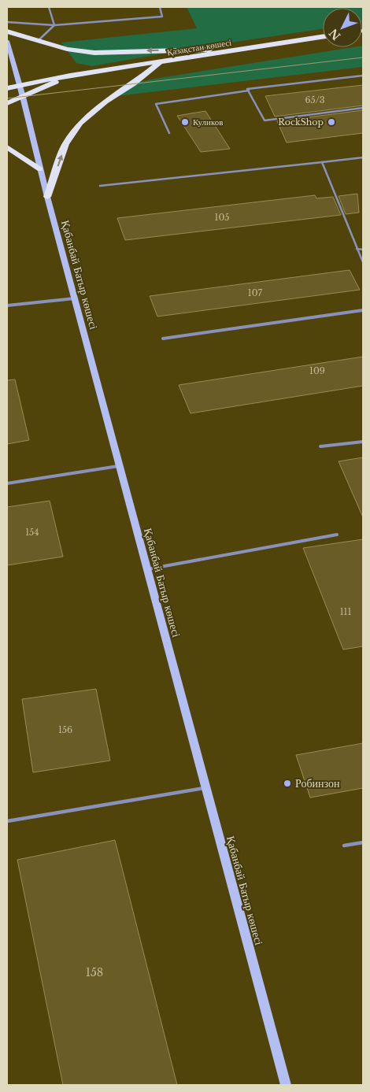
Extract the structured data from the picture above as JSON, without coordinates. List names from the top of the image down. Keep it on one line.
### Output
{"streets":{"main road":["Қазақстан көшесі"],"street":["Қабанбай Батыр көшесі"]},"crossings":[["Қазақстан көшесі","Қабанбай Батыр көшесі"]],"places":["Куликов","RockShop","Робинзон"],"house_numbers":["65/3","105","107","109","154","111","156","158"],"north":"bottom left"}
